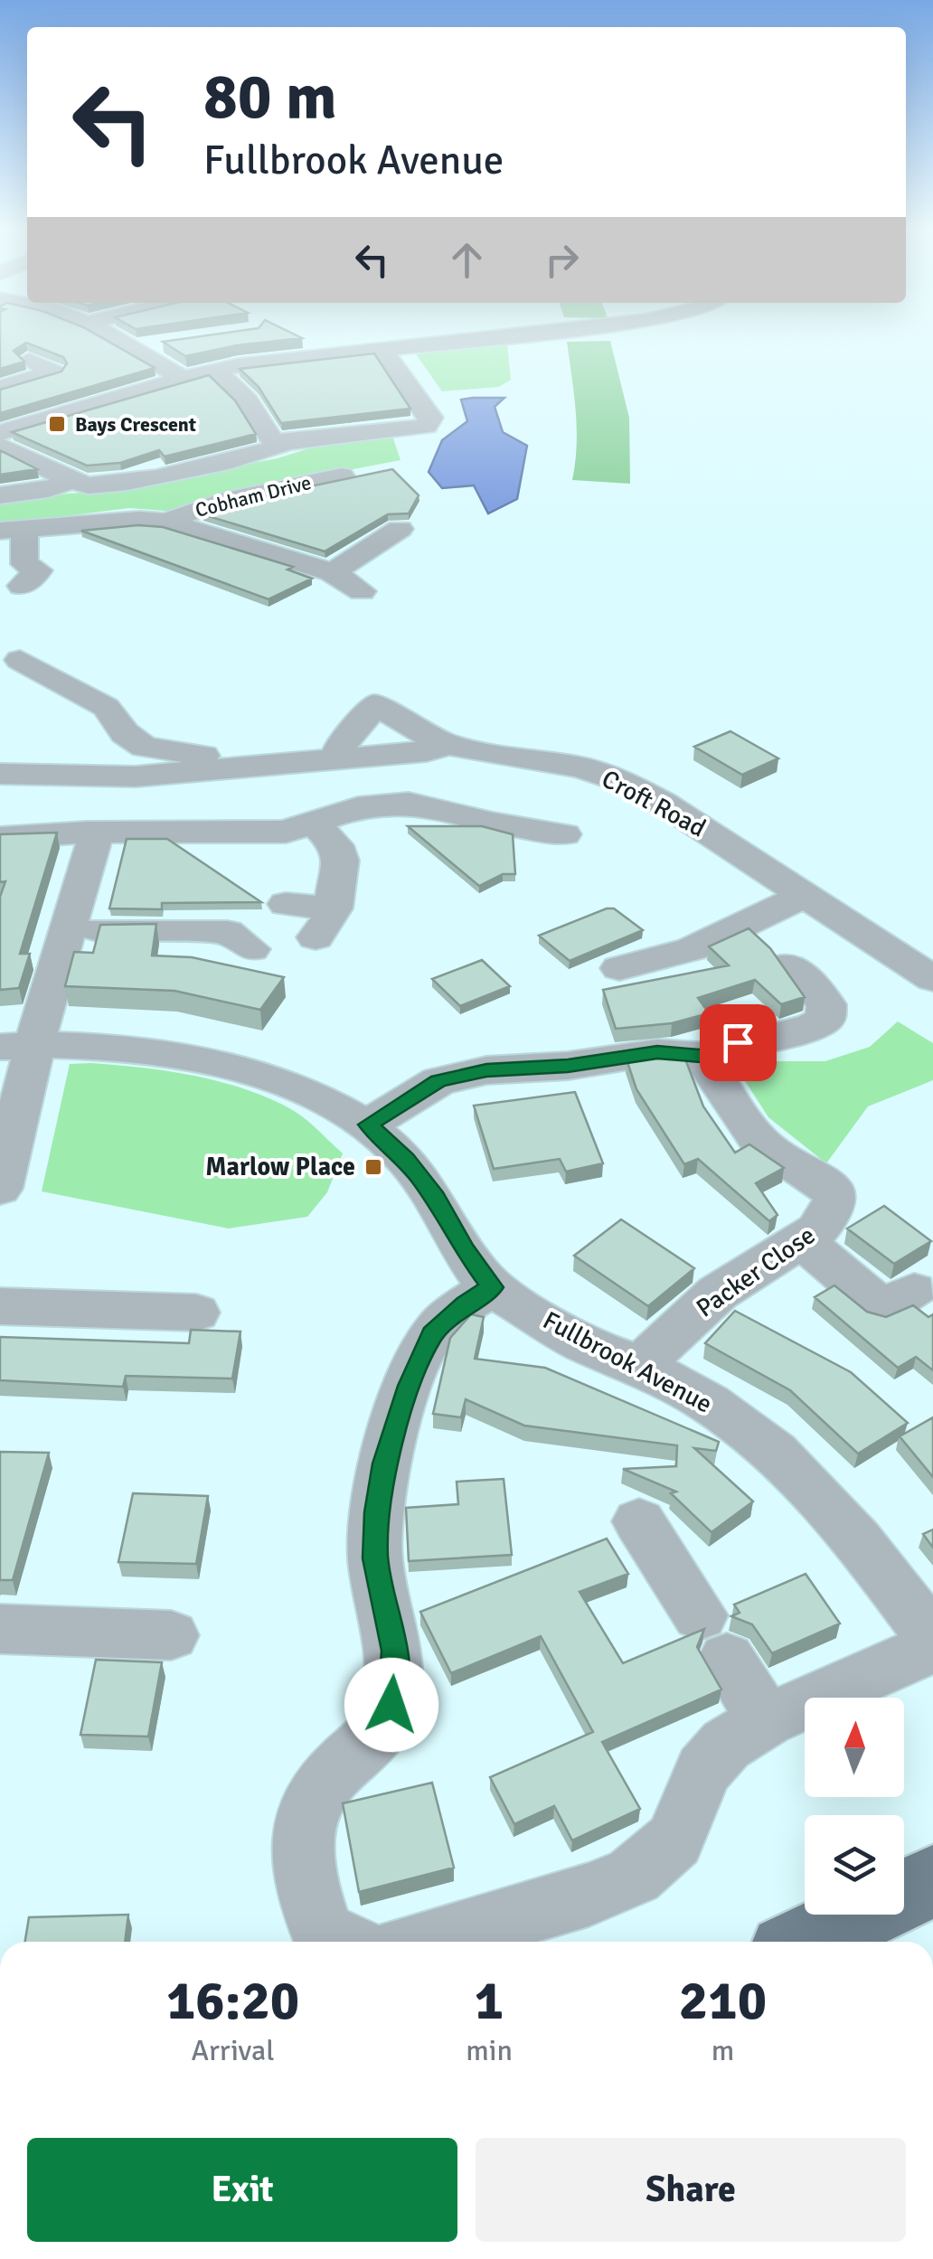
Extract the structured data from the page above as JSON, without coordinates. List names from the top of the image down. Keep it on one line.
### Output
{"streets":{"street":["Cobham Drive","Croft Road","Packer Close","Fullbrook Avenue"]},"crossings":[["Packer Close","Fullbrook Avenue"]],"places":{"transit":["Bays Crescent","Marlow Place"]},"north":"top","page":{"turn":["80 m","Fullbrook Avenue"],"eta":["16:20","Arrival","1","min","210","m"],"buttons":["Exit","Share"]}}
